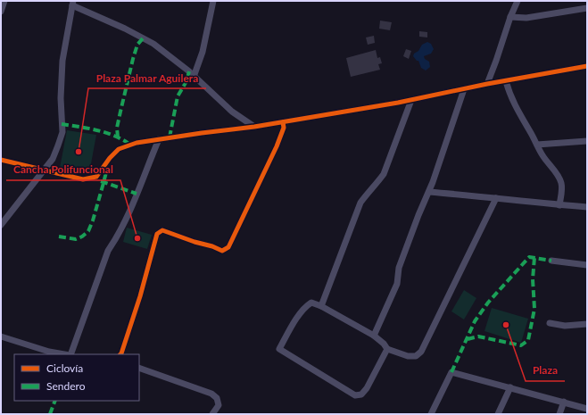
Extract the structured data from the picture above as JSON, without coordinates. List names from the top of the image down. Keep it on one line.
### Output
{"places":["Plaza Palmar Aguilera","Cancha Polifuncional","Plaza"],"legend":["Ciclovía","Sendero"]}
